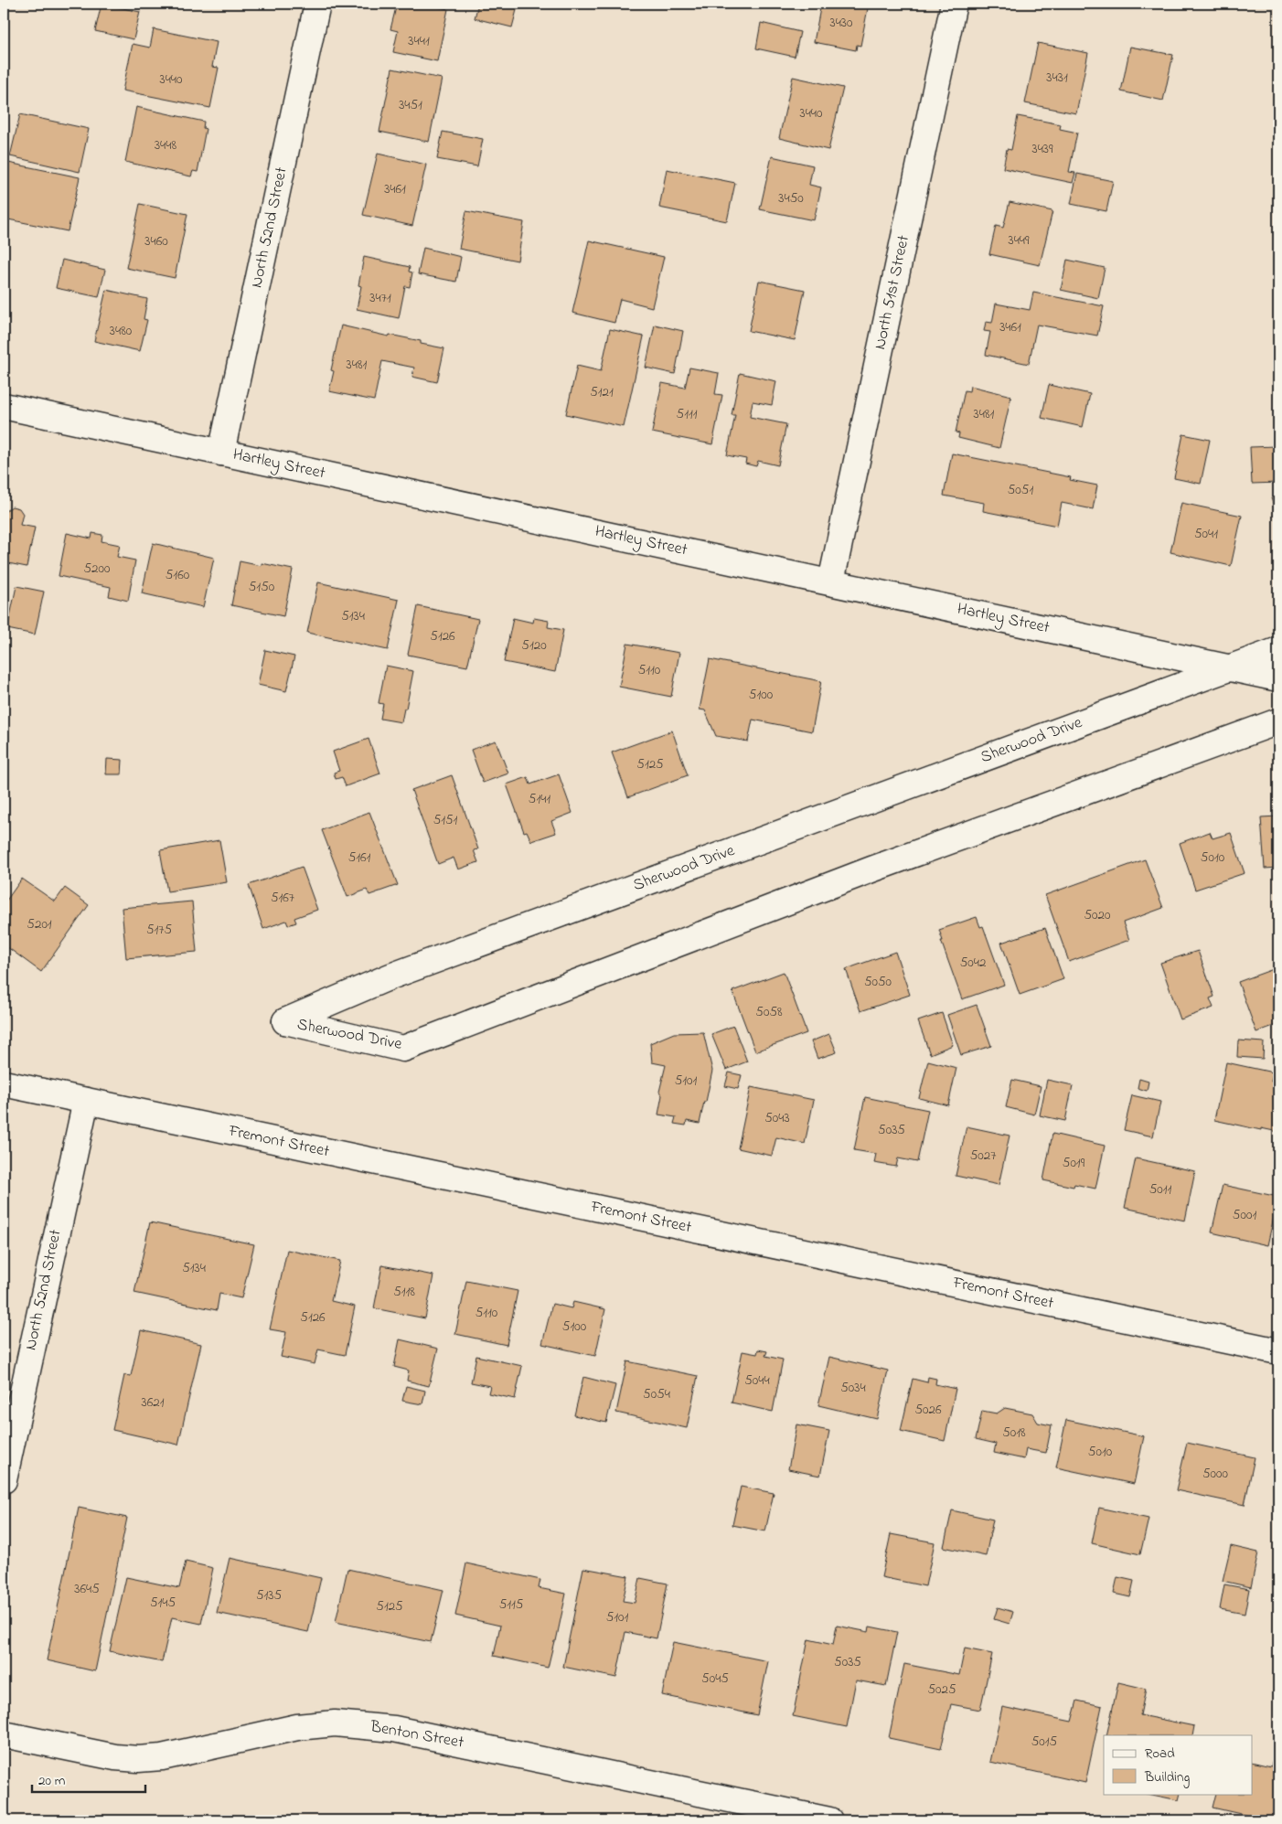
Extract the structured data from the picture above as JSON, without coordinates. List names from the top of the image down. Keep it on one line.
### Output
{"streets":{"street":["North 52nd Street","North 51st Street","Hartley Street","Sherwood Drive","Fremont Street","Benton Street"]},"crossings":[["North 52nd Street","Hartley Street"],["North 52nd Street","Fremont Street"],["North 51st Street","Hartley Street"],["Hartley Street","Sherwood Drive"]],"house_numbers":["3430","3441","3431","3440","3451","3440","3448","3439","3461","3450","3449","3460","3471","3461","3480","3481","5121","5111","3481","5051","5041","5200","5160","5150","5134","5126","5120","5110","5100","5125","5141","5151","5161","5010","5167","5020","5201","5175","5042","5050","5058","5101","5043","5035","5027","5019","5011","5001","5134","5118","5110","5126","5100","5044","5034","5054","3621","5026","5018","5010","5000","3645","5135","5145","5115","5125","5101","5035","5045","5025","5015"],"legend":["Road","Building"],"scale_bar":"20 m"}
